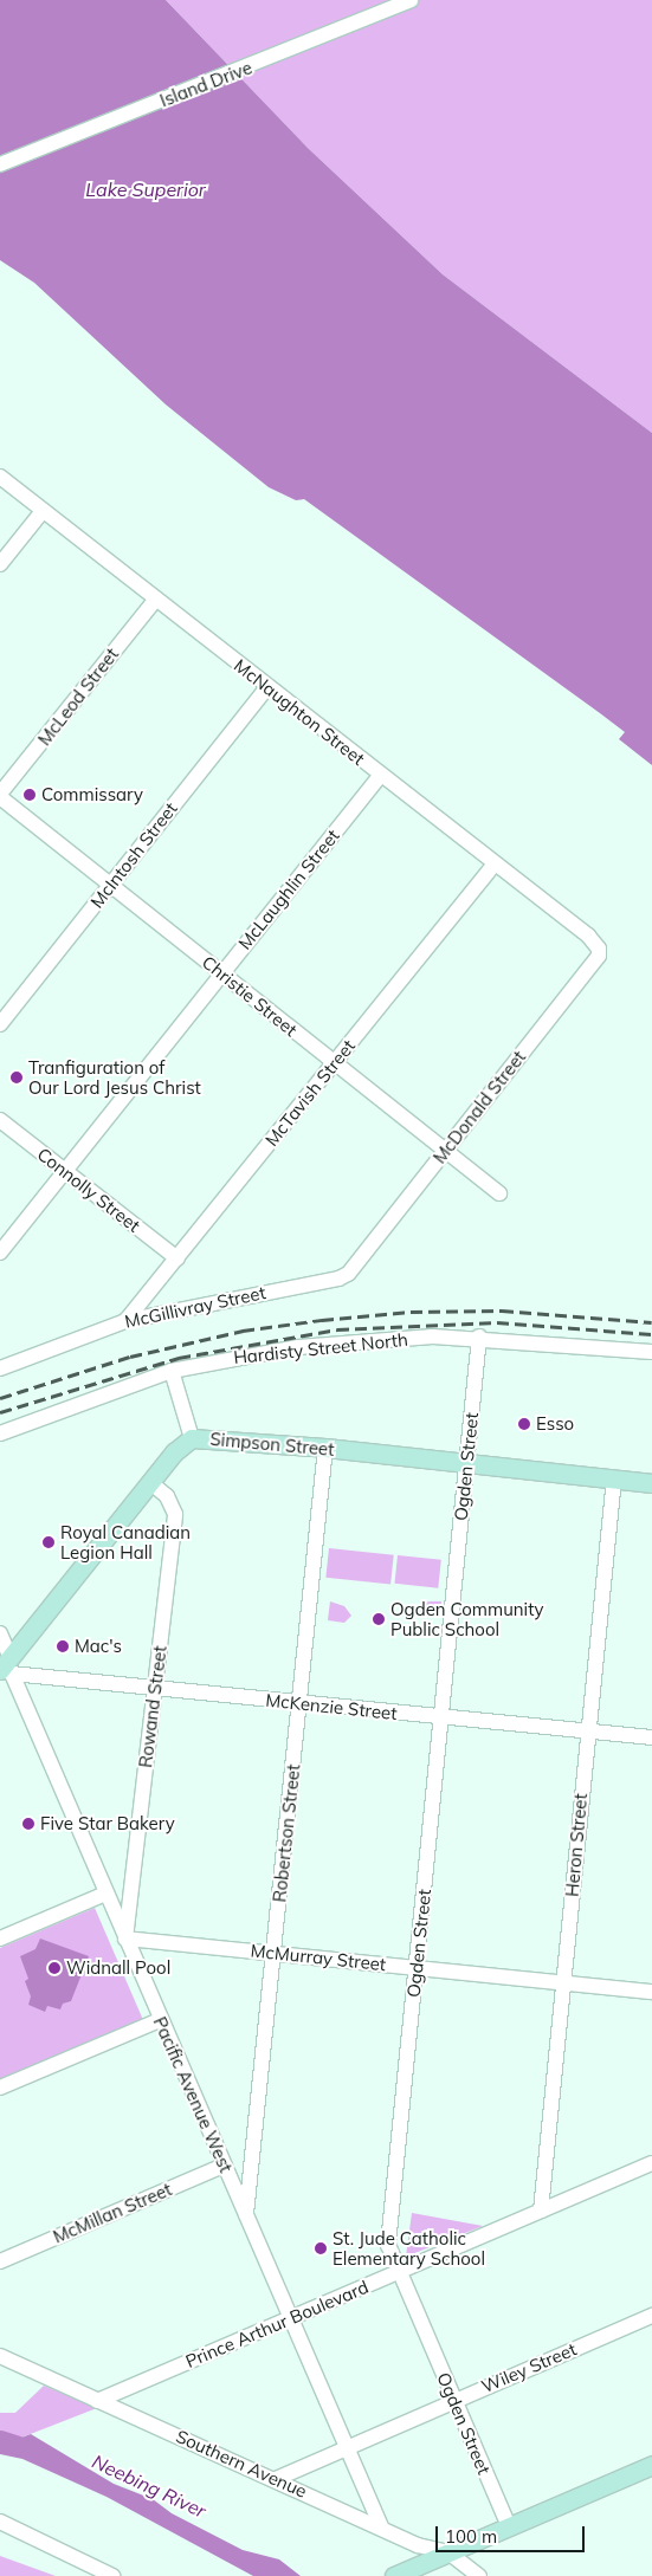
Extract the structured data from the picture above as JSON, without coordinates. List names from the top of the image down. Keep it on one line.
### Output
{"streets":{"main road":["Simpson Street"],"street":["Island Drive","McLeod Street","McNaughton Street","McIntosh Street","McLaughlin Street","Christie Street","McTavish Street","McDonald Street","Connolly Street","McGillivray Street","Hardisty Street North","Ogden Street","Rowand Street","McKenzie Street","Robertson Street","Heron Street","McMurray Street","Pacific Avenue West","McMillan Street","Prince Arthur Boulevard","Wiley Street","Southern Avenue"]},"crossings":[["McLeod Street","McNaughton Street"],["McLeod Street","Christie Street"],["McNaughton Street","McIntosh Street"],["McNaughton Street","McLaughlin Street"],["McNaughton Street","McTavish Street"],["McNaughton Street","McDonald Street"],["McIntosh Street","Christie Street"],["McLaughlin Street","Christie Street"],["McLaughlin Street","Connolly Street"],["Christie Street","McTavish Street"],["Christie Street","McDonald Street"],["McTavish Street","Connolly Street"],["McTavish Street","McGillivray Street"],["McDonald Street","McGillivray Street"],["Hardisty Street North","Ogden Street"],["Simpson Street","Ogden Street"],["Simpson Street","Rowand Street"],["Simpson Street","McKenzie Street"],["Simpson Street","Robertson Street"],["Simpson Street","Heron Street"],["Simpson Street","Pacific Avenue West"],["Ogden Street","McKenzie Street"],["Ogden Street","McMurray Street"],["Ogden Street","Prince Arthur Boulevard"],["Ogden Street","Wiley Street"],["Rowand Street","McKenzie Street"],["Rowand Street","McMurray Street"],["Rowand Street","Pacific Avenue West"],["McKenzie Street","Robertson Street"],["McKenzie Street","Heron Street"],["McKenzie Street","Pacific Avenue West"],["Robertson Street","McMurray Street"],["Robertson Street","Pacific Avenue West"],["Heron Street","McMurray Street"],["Heron Street","Prince Arthur Boulevard"],["McMurray Street","Pacific Avenue West"],["Pacific Avenue West","McMillan Street"],["Pacific Avenue West","Prince Arthur Boulevard"],["Pacific Avenue West","Wiley Street"],["Pacific Avenue West","Southern Avenue"],["Prince Arthur Boulevard","Southern Avenue"],["Wiley Street","Southern Avenue"]],"water":["Lake Superior","Neebing River"],"places":["Commissary","Tranfiguration of Our Lord Jesus Christ","Esso","Royal Canadian Legion Hall","Ogden Community Public School","Mac's","Five Star Bakery","Widnall Pool","St. Jude Catholic Elementary School"],"scale_bar":"100 m"}
